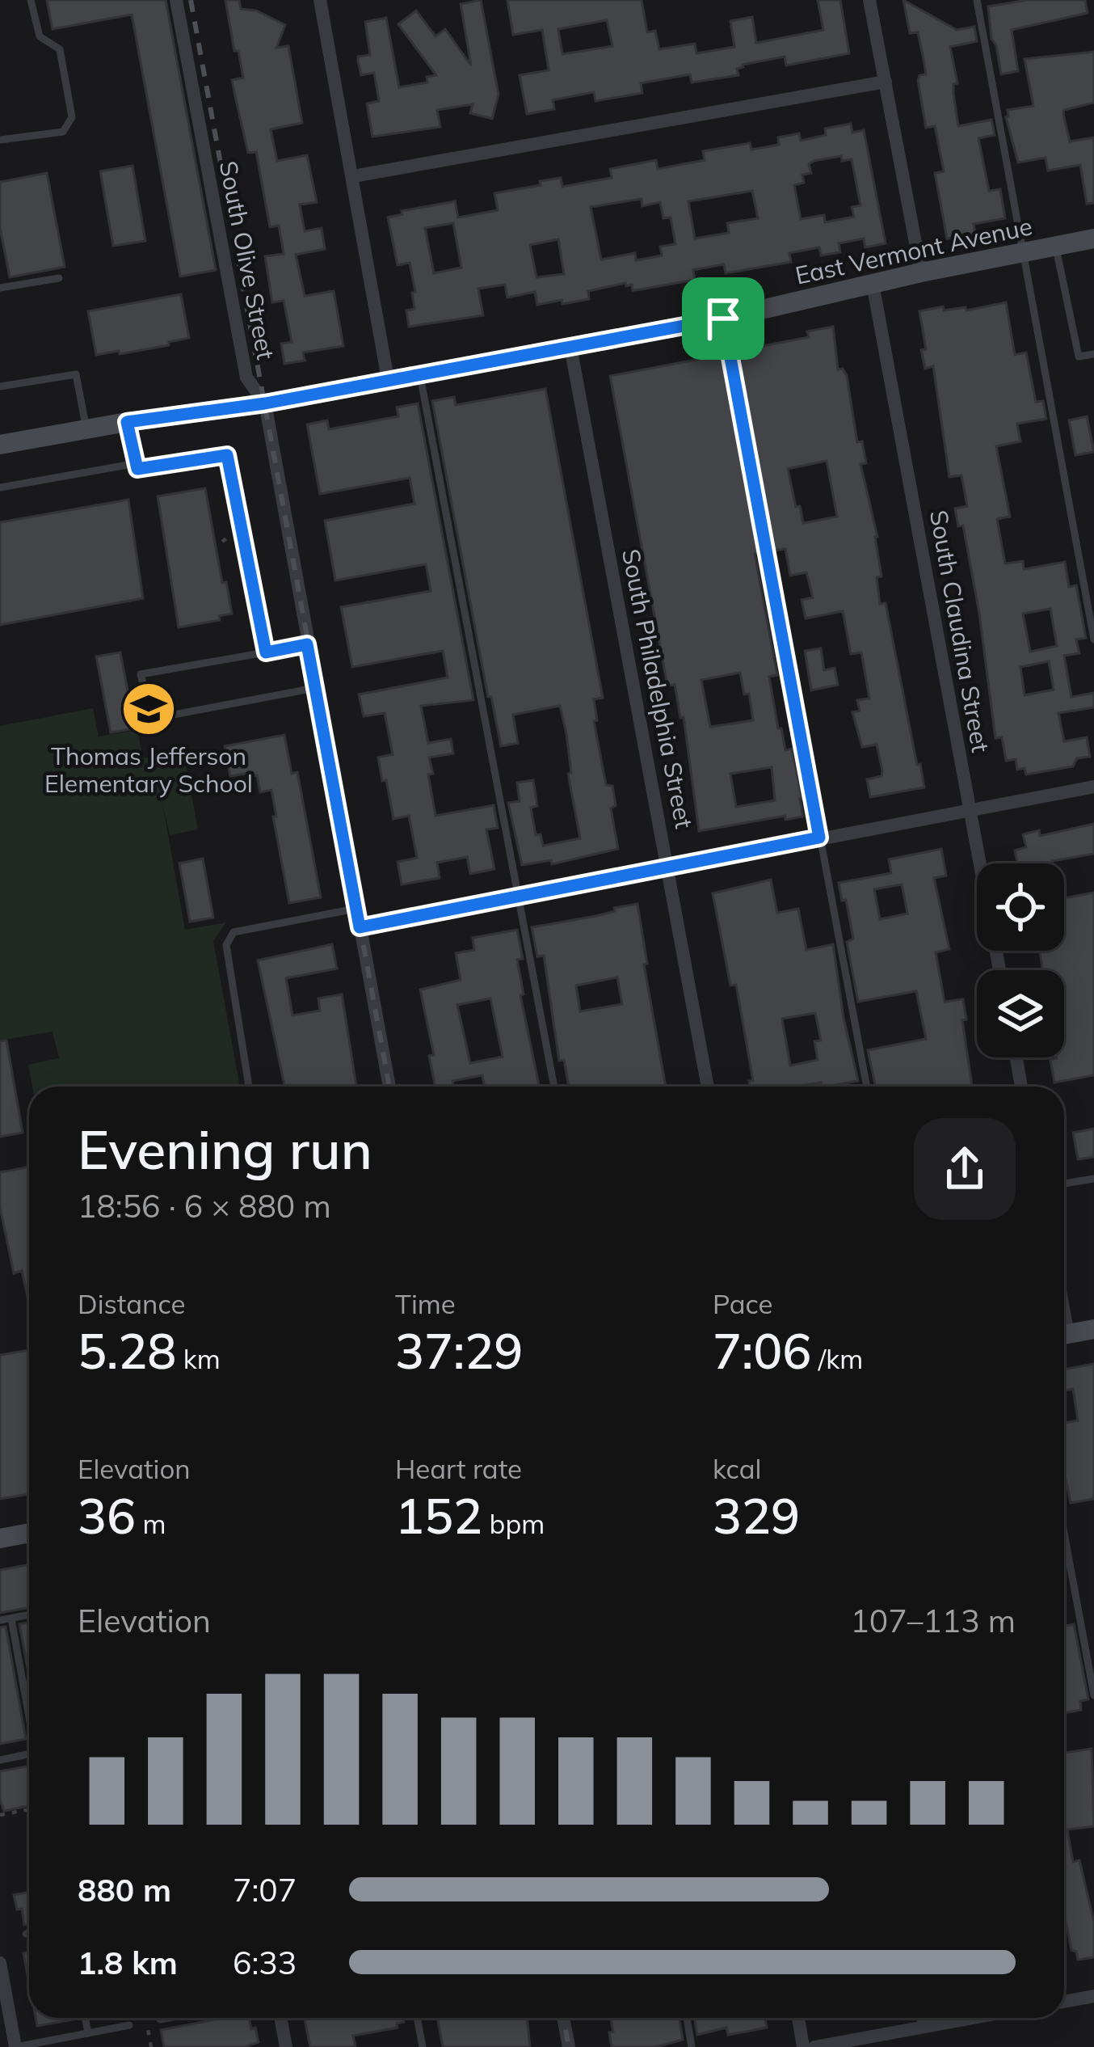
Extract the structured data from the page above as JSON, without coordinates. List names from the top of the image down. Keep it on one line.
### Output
{"streets":{"street":["East Vermont Avenue","South Olive Street","South Claudina Street","South Philadelphia Street"]},"crossings":[["East Vermont Avenue","South Olive Street"],["East Vermont Avenue","South Claudina Street"],["East Vermont Avenue","South Philadelphia Street"]],"places":{"school or university":["Thomas Jefferson Elementary School"]},"page":{"heading":["Evening run","18:56 · 6 × 880 m"],"stats":[["Distance","5.28 km"],["Time","37:29"],["Pace","7:06 /km"],["Elevation","36 m"],["Heart rate","152 bpm"],["kcal","329"]],"chart":["Elevation","107–113 m"],"list":[{"name":"880 m","note":"7:07"},{"name":"1.8 km","note":"6:33"}]}}
